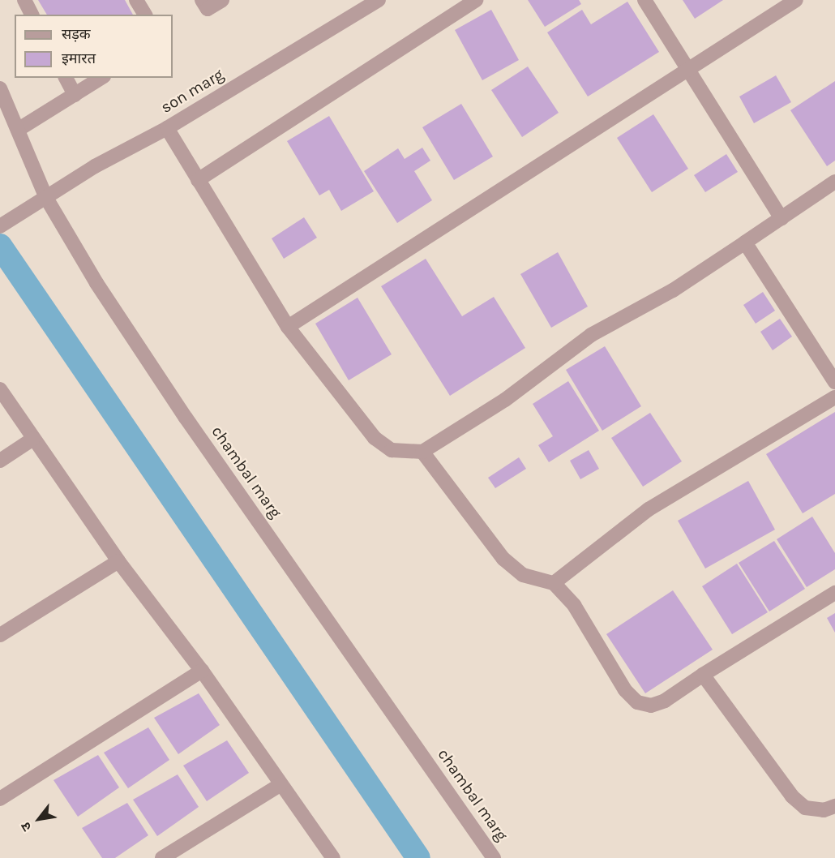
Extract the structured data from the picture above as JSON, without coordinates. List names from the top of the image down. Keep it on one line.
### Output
{"streets":{"street":["son marg","chambal marg"]},"crossings":[["son marg","chambal marg"]],"legend":["सड़क","इमारत"],"north":"bottom left"}
